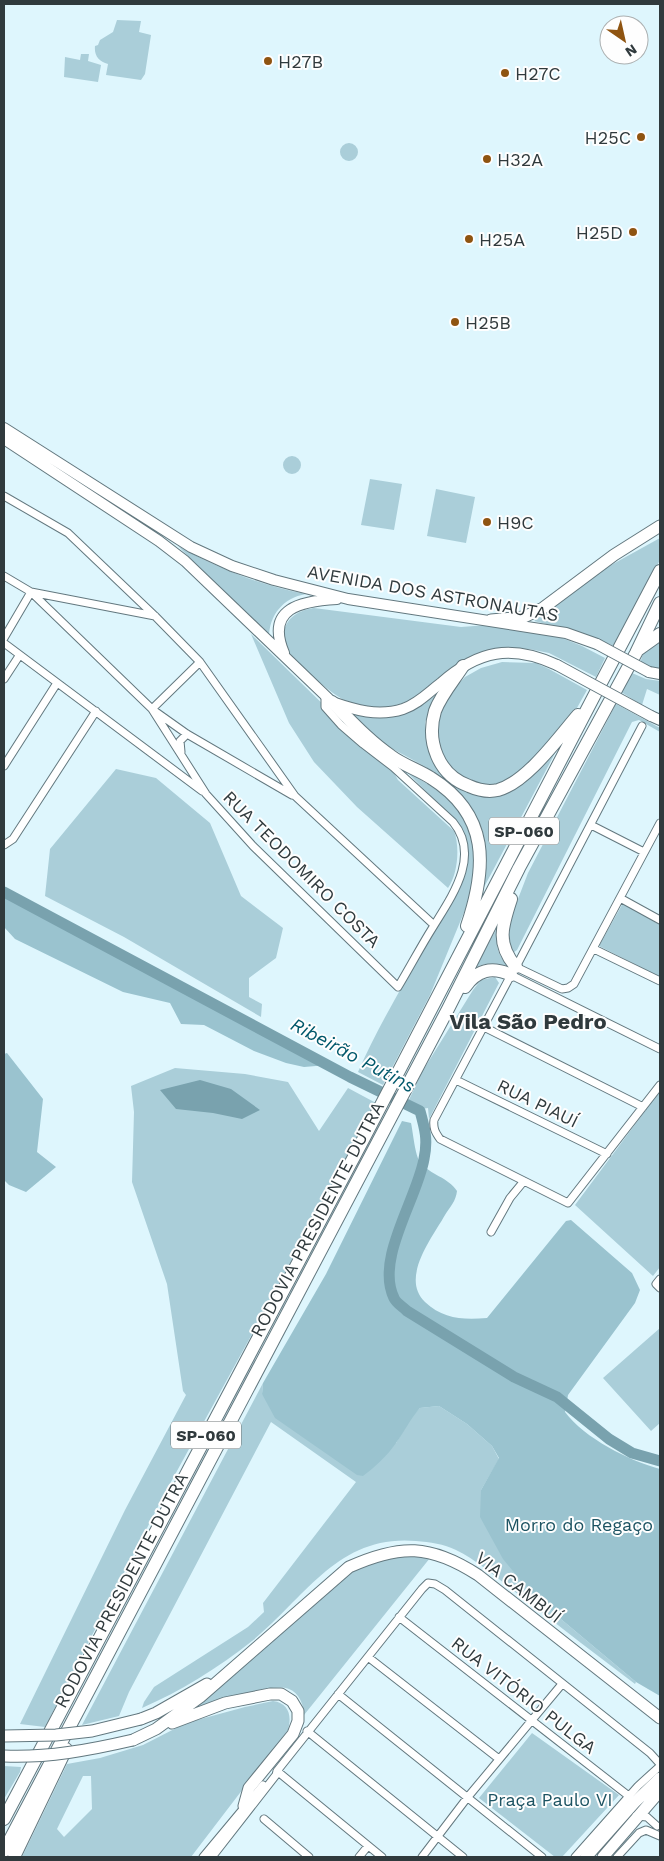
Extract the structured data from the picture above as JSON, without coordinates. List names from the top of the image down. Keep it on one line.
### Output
{"streets":{"highway":["SP-060","RODOVIA PRESIDENTE DUTRA"],"main road":["AVENIDA DOS ASTRONAUTAS","VIA CAMBUÍ"],"street":["RUA TEODOMIRO COSTA","RUA PIAUÍ","RUA VITÓRIO PULGA"]},"districts":["Vila São Pedro"],"water":["Ribeirão Putins"],"parks":["Morro do Regaço","Praça Paulo VI"],"places":["H27B","H27C","H25C","H32A","H25D","H25A","H25B","H9C"],"north":"bottom right"}
